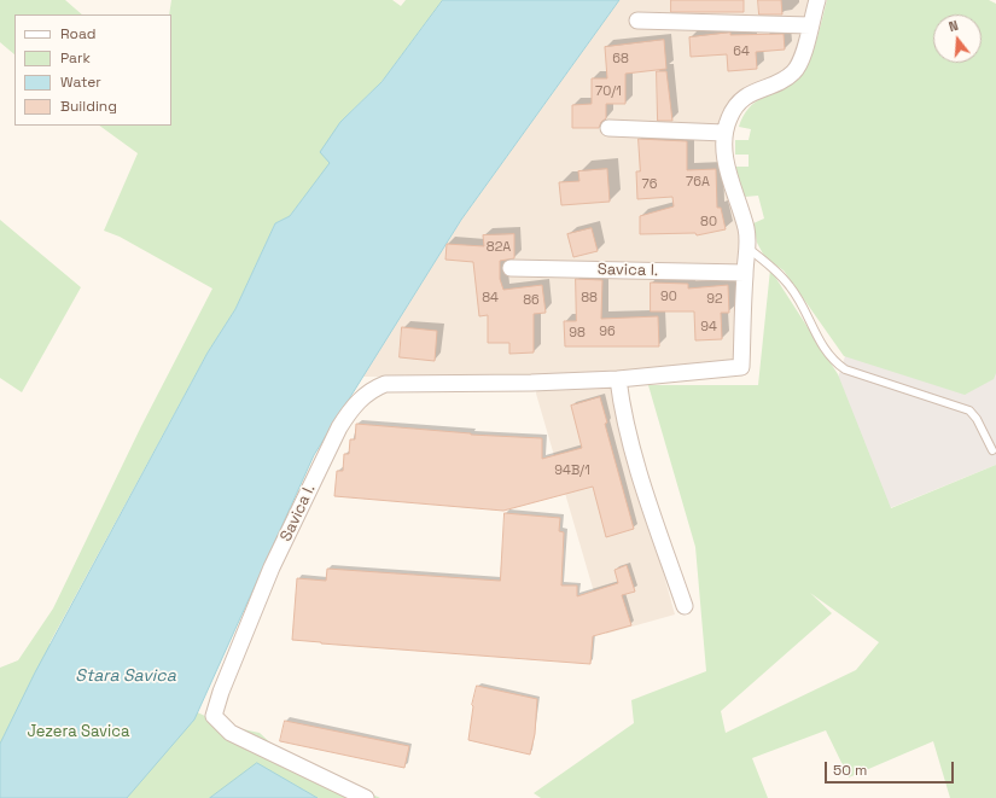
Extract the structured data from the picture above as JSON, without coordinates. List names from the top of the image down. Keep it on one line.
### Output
{"streets":{"street":["Savica I."]},"water":["Stara Savica"],"parks":["Jezera Savica"],"house_numbers":["64","68","70/1","76A","76","80","82A","90","84","88","92","86","94","96","98","94B/1"],"legend":["Road","Park","Water","Building"],"scale_bar":"50 m","north":"top"}
